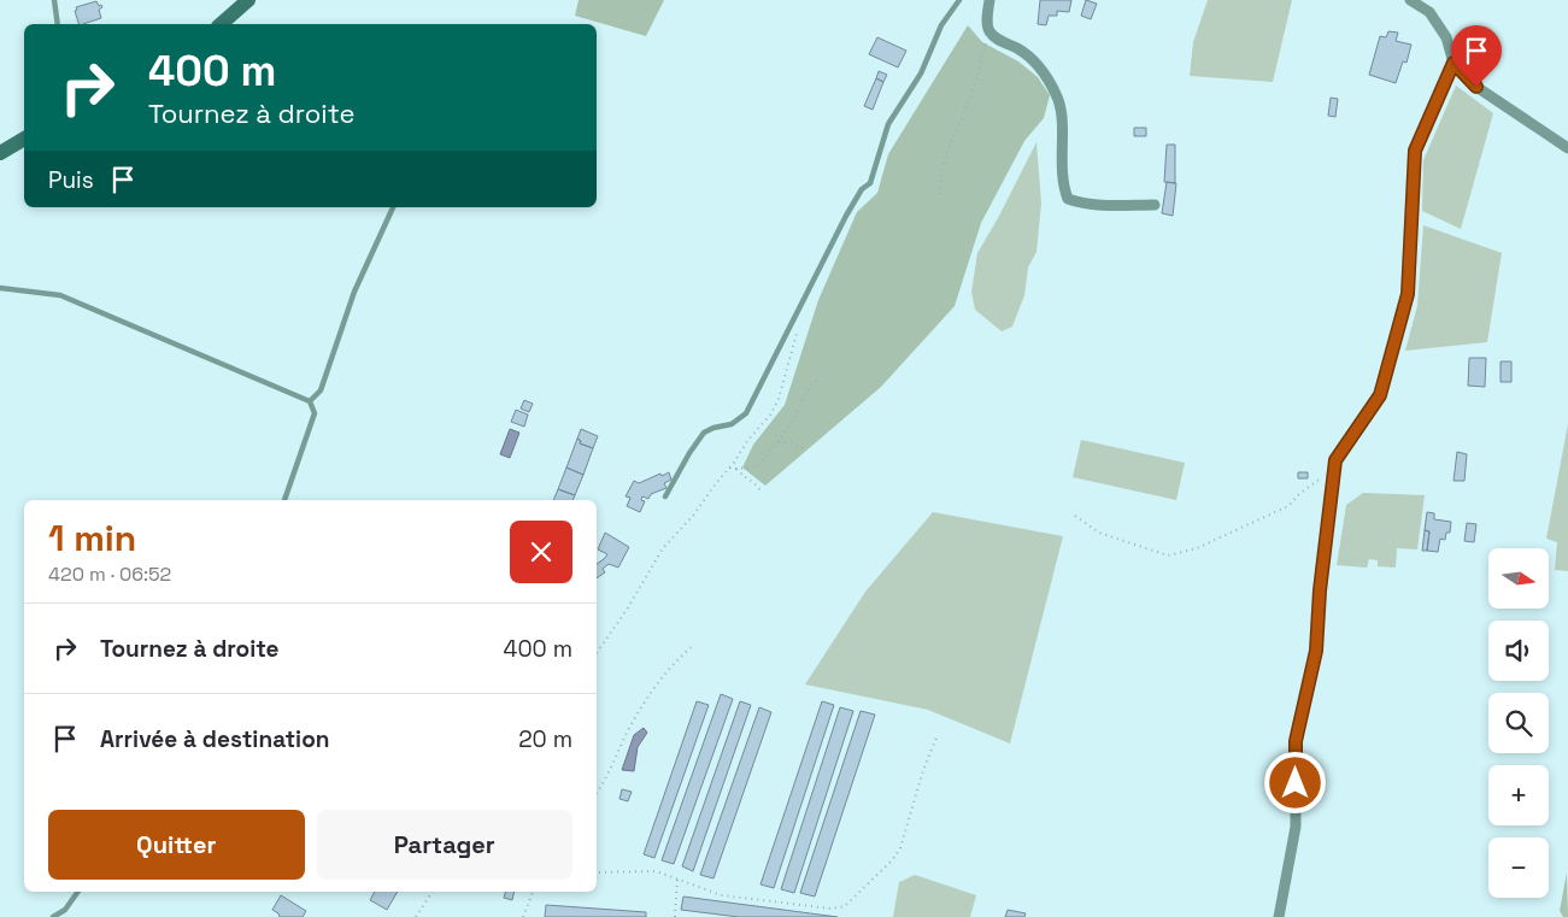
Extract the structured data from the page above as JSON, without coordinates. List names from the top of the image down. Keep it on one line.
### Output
{"north":"right","page":{"turn":["400 m","Tournez à droite"],"then":"Puis","heading":["1 min","420 m · 06:52"],"map_buttons":["+","−"],"list":[{"name":"Tournez à droite","value":"400 m"},{"name":"Arrivée à destination","value":"20 m"}],"buttons":["Quitter","Partager"]}}
